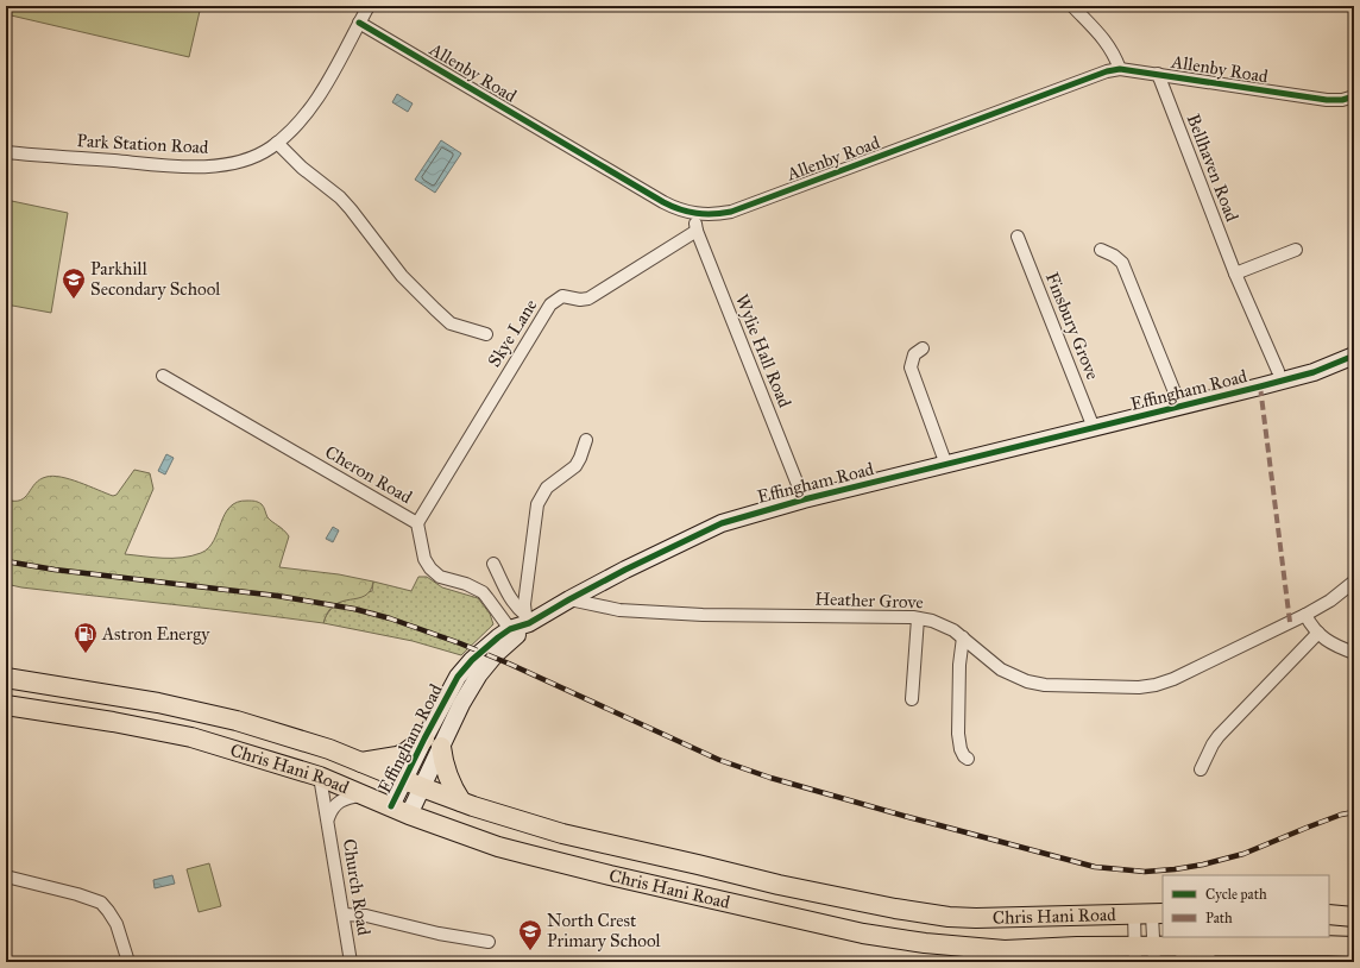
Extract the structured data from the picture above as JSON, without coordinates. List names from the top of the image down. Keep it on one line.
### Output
{"streets":{"main road":["Chris Hani Road"],"street":["Allenby Road","Park Station Road","Bellhaven Road","Finsbury Grove","Skye Lane","Wylie Hall Road","Effingham Road","Cheron Road","Heather Grove","Church Road"]},"crossings":[["Allenby Road","Park Station Road"],["Allenby Road","Bellhaven Road"],["Allenby Road","Wylie Hall Road"],["Finsbury Grove","Effingham Road"],["Skye Lane","Wylie Hall Road"],["Skye Lane","Cheron Road"],["Wylie Hall Road","Effingham Road"],["Effingham Road","Cheron Road"],["Effingham Road","Heather Grove"],["Effingham Road","Chris Hani Road"],["Chris Hani Road","Church Road"]],"places":{"school or university":["Parkhill Secondary School","North Crest Primary School"],"fuel station":["Astron Energy"]},"legend":["Cycle path","Path"]}
